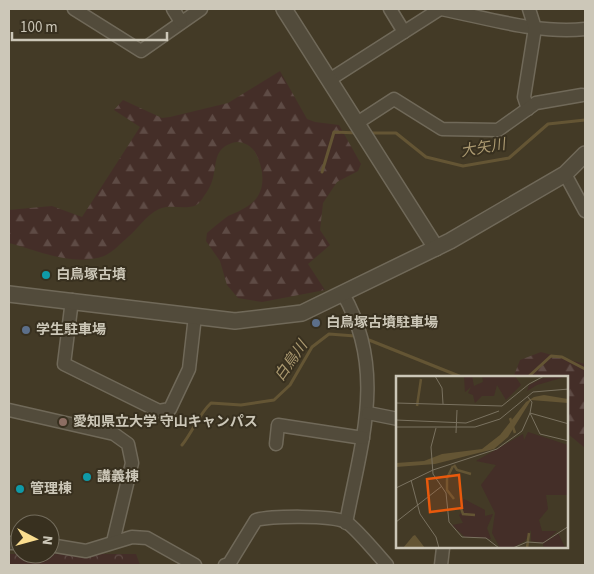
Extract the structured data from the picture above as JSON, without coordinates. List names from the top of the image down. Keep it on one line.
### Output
{"water":["大矢川","白鳥川"],"places":["白鳥塚古墳","白鳥塚古墳駐車場","学生駐車場","愛知県立大学 守山キャンパス","講義棟","管理棟"],"scale_bar":"100 m","north":"right"}
